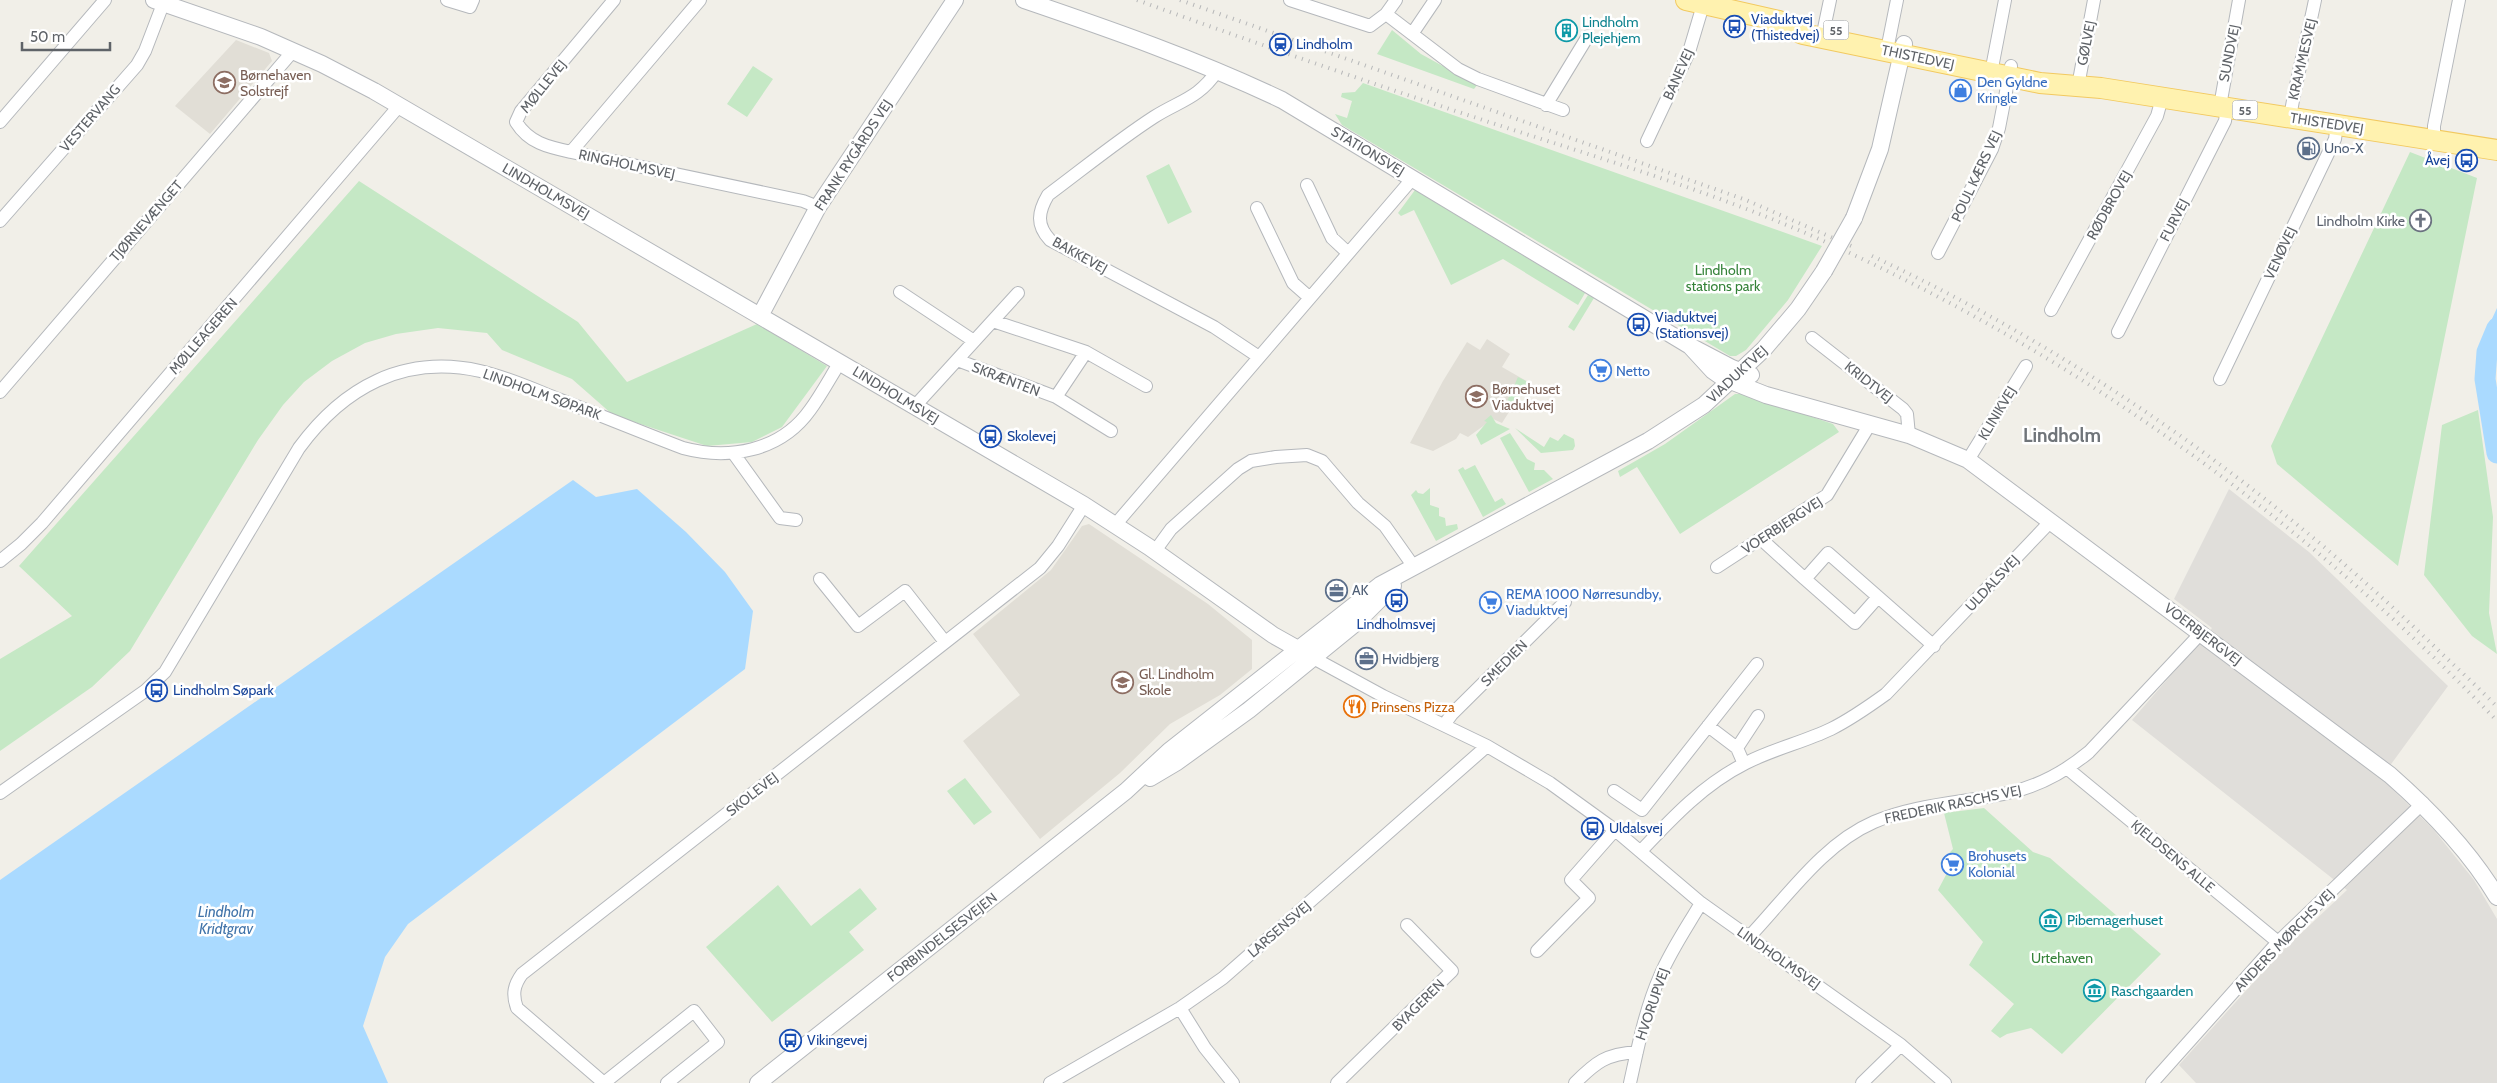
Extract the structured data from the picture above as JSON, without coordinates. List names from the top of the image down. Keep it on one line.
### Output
{"streets":{"main road":["55","THISTEDVEJ"],"street":["GØLVEJ","SUNDVEJ","KRAMMESVEJ","BANEVEJ","MØLLEVEJ","VESTERVANG","STATIONSVEJ","FRANK RYGÅRDS VEJ","RINGHOLMSVEJ","POUL KÆRS VEJ","LINDHOLMSVEJ","RØDBROVEJ","FURVEJ","TJØRNEVÆNGET","VENØVEJ","BAKKEVEJ","MØLLEAGEREN","VIADUKTVEJ","SKRÆNTEN","KRIDTVEJ","LINDHOLM SØPARK","KLINIKVEJ","VOERBJERGVEJ","ULDALSVEJ","SMEDIEN","SKOLEVEJ","FREDERIK RASCHS VEJ","KJELDSENS ALLE","LARSENSVEJ","FORBINDELSESVEJEN","ANDERS MØRCHS VEJ","HVORUPVEJ","BYAGEREN"]},"crossings":[["GØLVEJ","THISTEDVEJ"],["SUNDVEJ","THISTEDVEJ"],["SUNDVEJ","FURVEJ"],["THISTEDVEJ","KRAMMESVEJ"],["THISTEDVEJ","BANEVEJ"],["THISTEDVEJ","POUL KÆRS VEJ"],["THISTEDVEJ","RØDBROVEJ"],["THISTEDVEJ","FURVEJ"],["THISTEDVEJ","VENØVEJ"],["THISTEDVEJ","VIADUKTVEJ"],["MØLLEVEJ","RINGHOLMSVEJ"],["VESTERVANG","LINDHOLMSVEJ"],["STATIONSVEJ","BAKKEVEJ"],["STATIONSVEJ","VIADUKTVEJ"],["STATIONSVEJ","VOERBJERGVEJ"],["FRANK RYGÅRDS VEJ","RINGHOLMSVEJ"],["FRANK RYGÅRDS VEJ","LINDHOLMSVEJ"],["LINDHOLMSVEJ","TJØRNEVÆNGET"],["LINDHOLMSVEJ","MØLLEAGEREN"],["LINDHOLMSVEJ","VIADUKTVEJ"],["LINDHOLMSVEJ","SKRÆNTEN"],["LINDHOLMSVEJ","LINDHOLM SØPARK"],["LINDHOLMSVEJ","ULDALSVEJ"],["LINDHOLMSVEJ","SMEDIEN"],["LINDHOLMSVEJ","SKOLEVEJ"],["LINDHOLMSVEJ","FREDERIK RASCHS VEJ"],["LINDHOLMSVEJ","LARSENSVEJ"],["LINDHOLMSVEJ","FORBINDELSESVEJEN"],["LINDHOLMSVEJ","HVORUPVEJ"],["VIADUKTVEJ","VOERBJERGVEJ"],["VIADUKTVEJ","FORBINDELSESVEJEN"],["KRIDTVEJ","VOERBJERGVEJ"],["KLINIKVEJ","VOERBJERGVEJ"],["VOERBJERGVEJ","ULDALSVEJ"],["VOERBJERGVEJ","FREDERIK RASCHS VEJ"],["VOERBJERGVEJ","ANDERS MØRCHS VEJ"],["FREDERIK RASCHS VEJ","KJELDSENS ALLE"],["KJELDSENS ALLE","ANDERS MØRCHS VEJ"]],"districts":["Lindholm"],"water":["Lindholm Kridtgrav"],"parks":["Lindholm stations park","Urtehaven"],"places":{"bus stop":["Viaduktvej (Thistedvej)","Åvej","Viaduktvej (Stationsvej)","Skolevej","Lindholmsvej","Lindholm Søpark","Uldalsvej","Vikingevej"],"building":["Lindholm Plejehjem"],"station":["Lindholm"],"school or university":["Børnehaven Solstrejf","Børnehuset Viaduktvej","Gl. Lindholm Skole"],"shop":["Den Gyldne Kringle"],"fuel station":["Uno-X"],"church":["Lindholm Kirke"],"supermarket":["Netto","REMA 1000 Nørresundby, Viaduktvej","Brohusets Kolonial"],"office":["AK","Hvidbjerg"],"restaurant":["Prinsens Pizza"],"museum":["Pibemagerhuset","Raschgaarden"]},"scale_bar":"50 m"}
